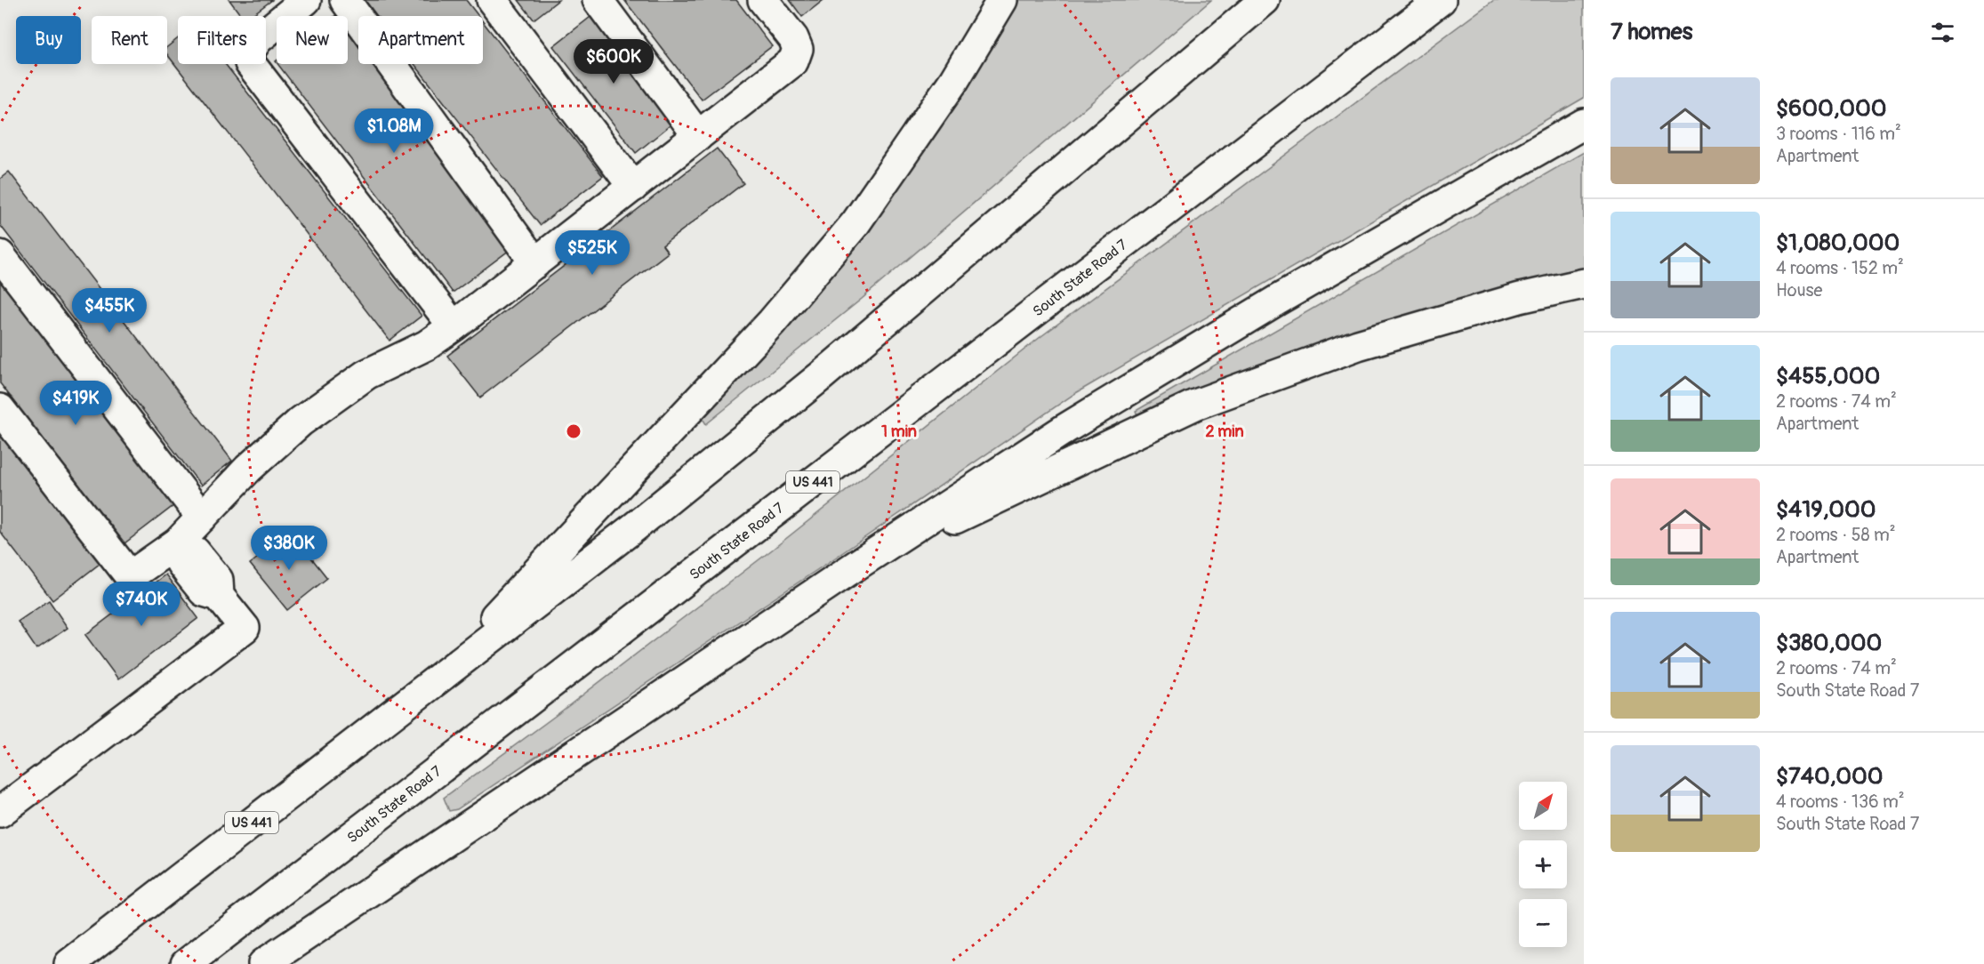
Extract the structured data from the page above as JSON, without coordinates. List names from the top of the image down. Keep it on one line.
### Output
{"streets":{"main road":["South State Road 7","US 441"]},"north":"top right","page":{"heading":"7 homes","chip":["Buy","Rent","Filters","New","Apartment"],"price":["$600K","$1.08M","$525K","$455K","$419K","$380K","$740K"],"list":[{"name":"$600,000","note":"3 rooms · 116 m² · Apartment"},{"name":"$1,080,000","note":"4 rooms · 152 m² · House"},{"name":"$455,000","note":"2 rooms · 74 m² · Apartment"},{"name":"$419,000","note":"2 rooms · 58 m² · Apartment"},{"name":"$380,000","note":"2 rooms · 74 m² · South State Road 7"},{"name":"$740,000","note":"4 rooms · 136 m² · South State Road 7"}],"map_buttons":["+","−"]},"rings":["1 min","2 min"]}
